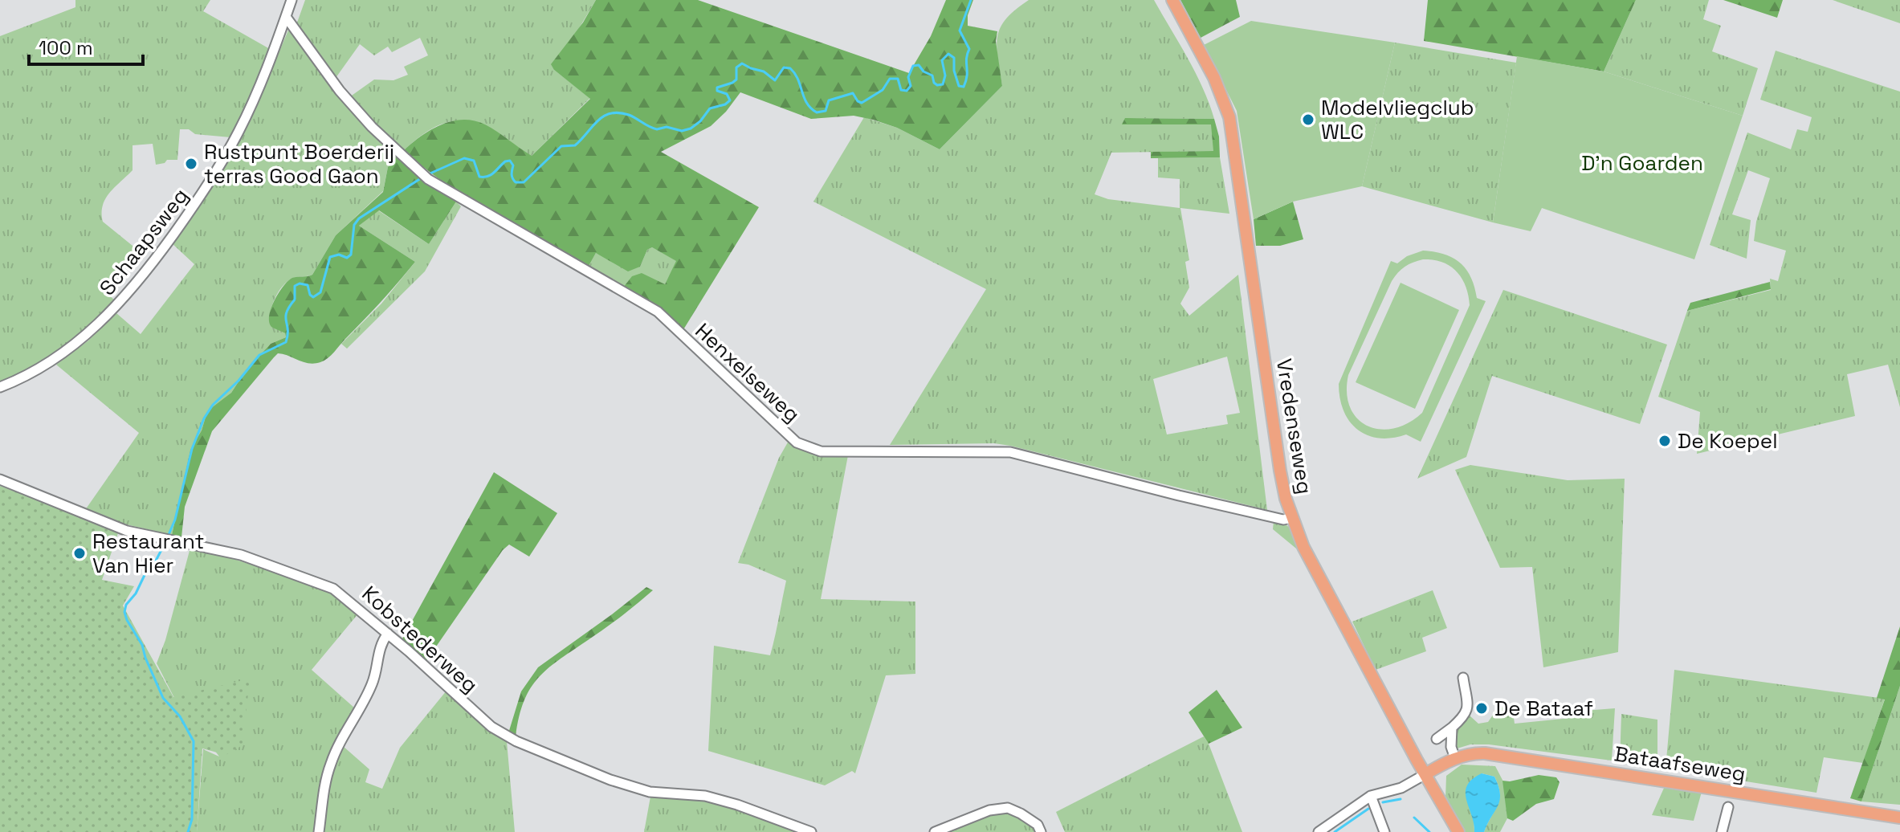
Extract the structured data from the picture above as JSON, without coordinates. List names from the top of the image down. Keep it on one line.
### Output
{"streets":{"main road":["Vredenseweg","Bataafseweg"],"street":["Schaapsweg","Henxelseweg","Kobstederweg"]},"crossings":[["Schaapsweg","Henxelseweg"],["Henxelseweg","Vredenseweg"],["Vredenseweg","Bataafseweg"]],"parks":["D'n Goarden"],"places":["Modelvliegclub WLC","Rustpunt Boerderij terras Good Gaon","De Koepel","Restaurant Van Hier","De Bataaf"],"scale_bar":"100 m"}
